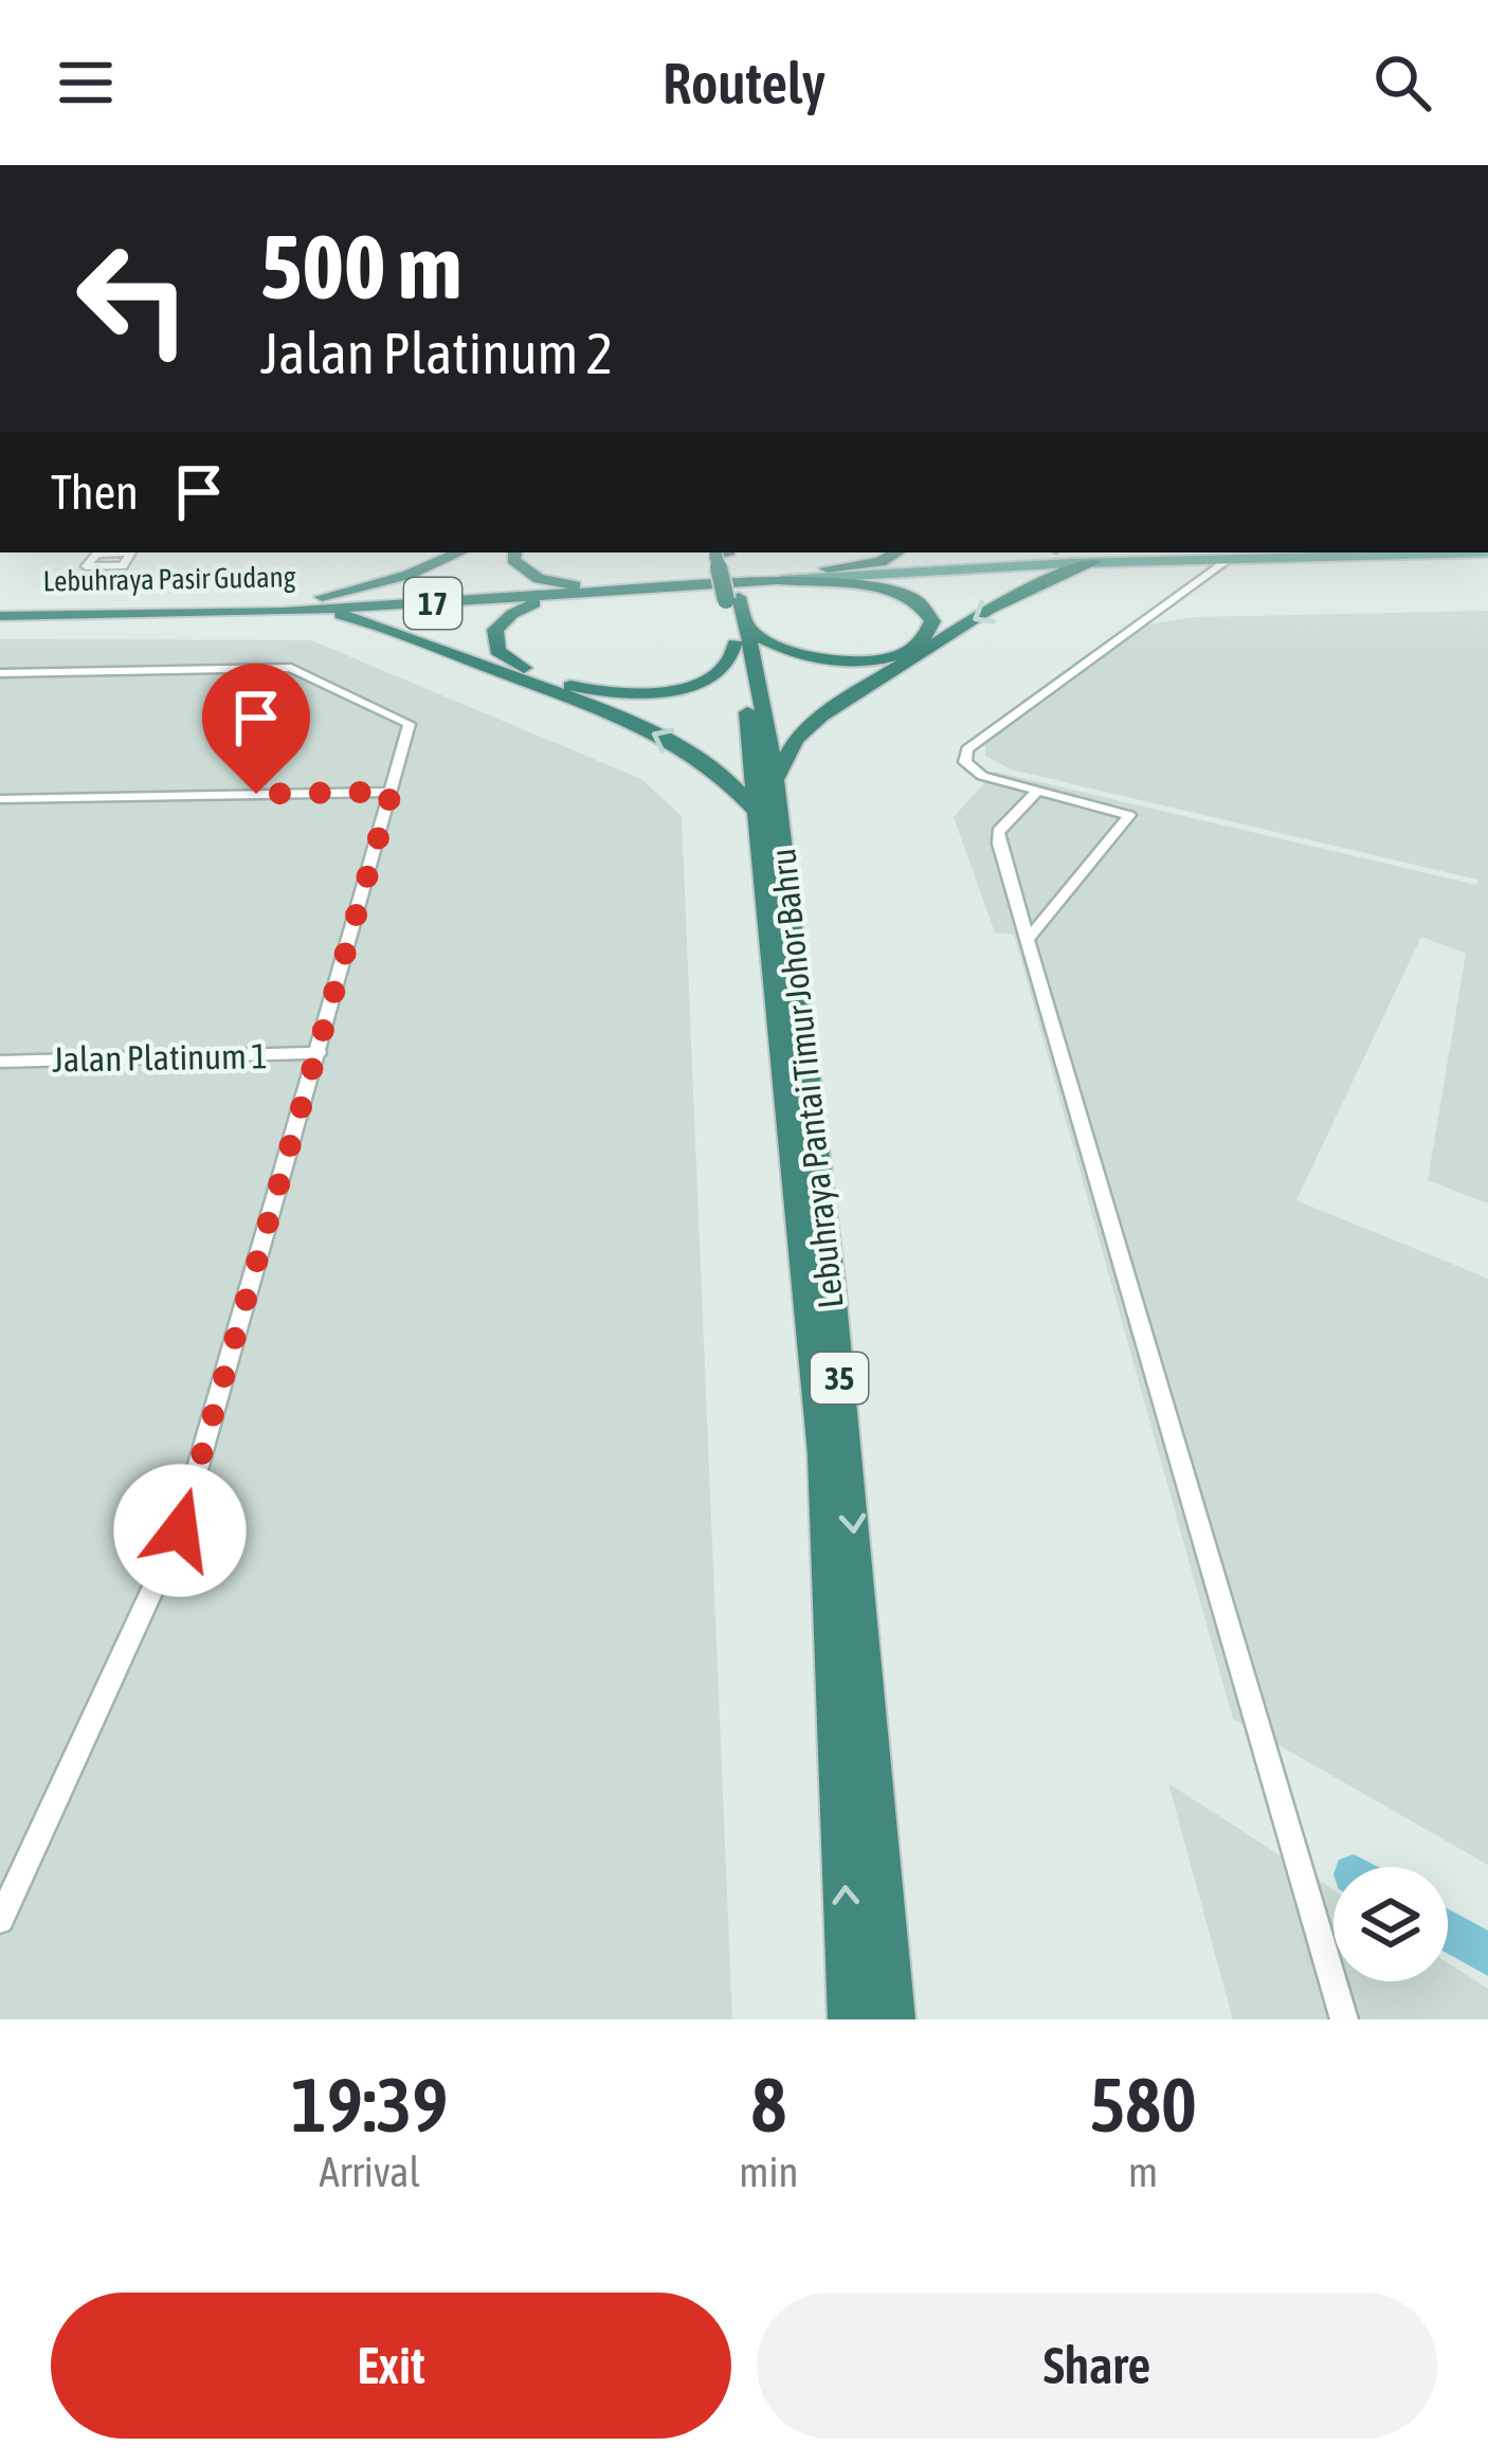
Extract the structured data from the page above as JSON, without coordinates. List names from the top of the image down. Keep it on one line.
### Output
{"streets":{"highway":["Lebuhraya Pasir Gudang","17","Lebuhraya Pantai Timur Johor Bahru","35"],"street":["Jalan Platinum 1"]},"crossings":[["Lebuhraya Pasir Gudang","17"]],"page":{"header":"Routely","turn":["500 m","Jalan Platinum 2"],"then":"Then","eta":["19:39","Arrival","8","min","580","m"],"buttons":["Exit","Share"]}}
